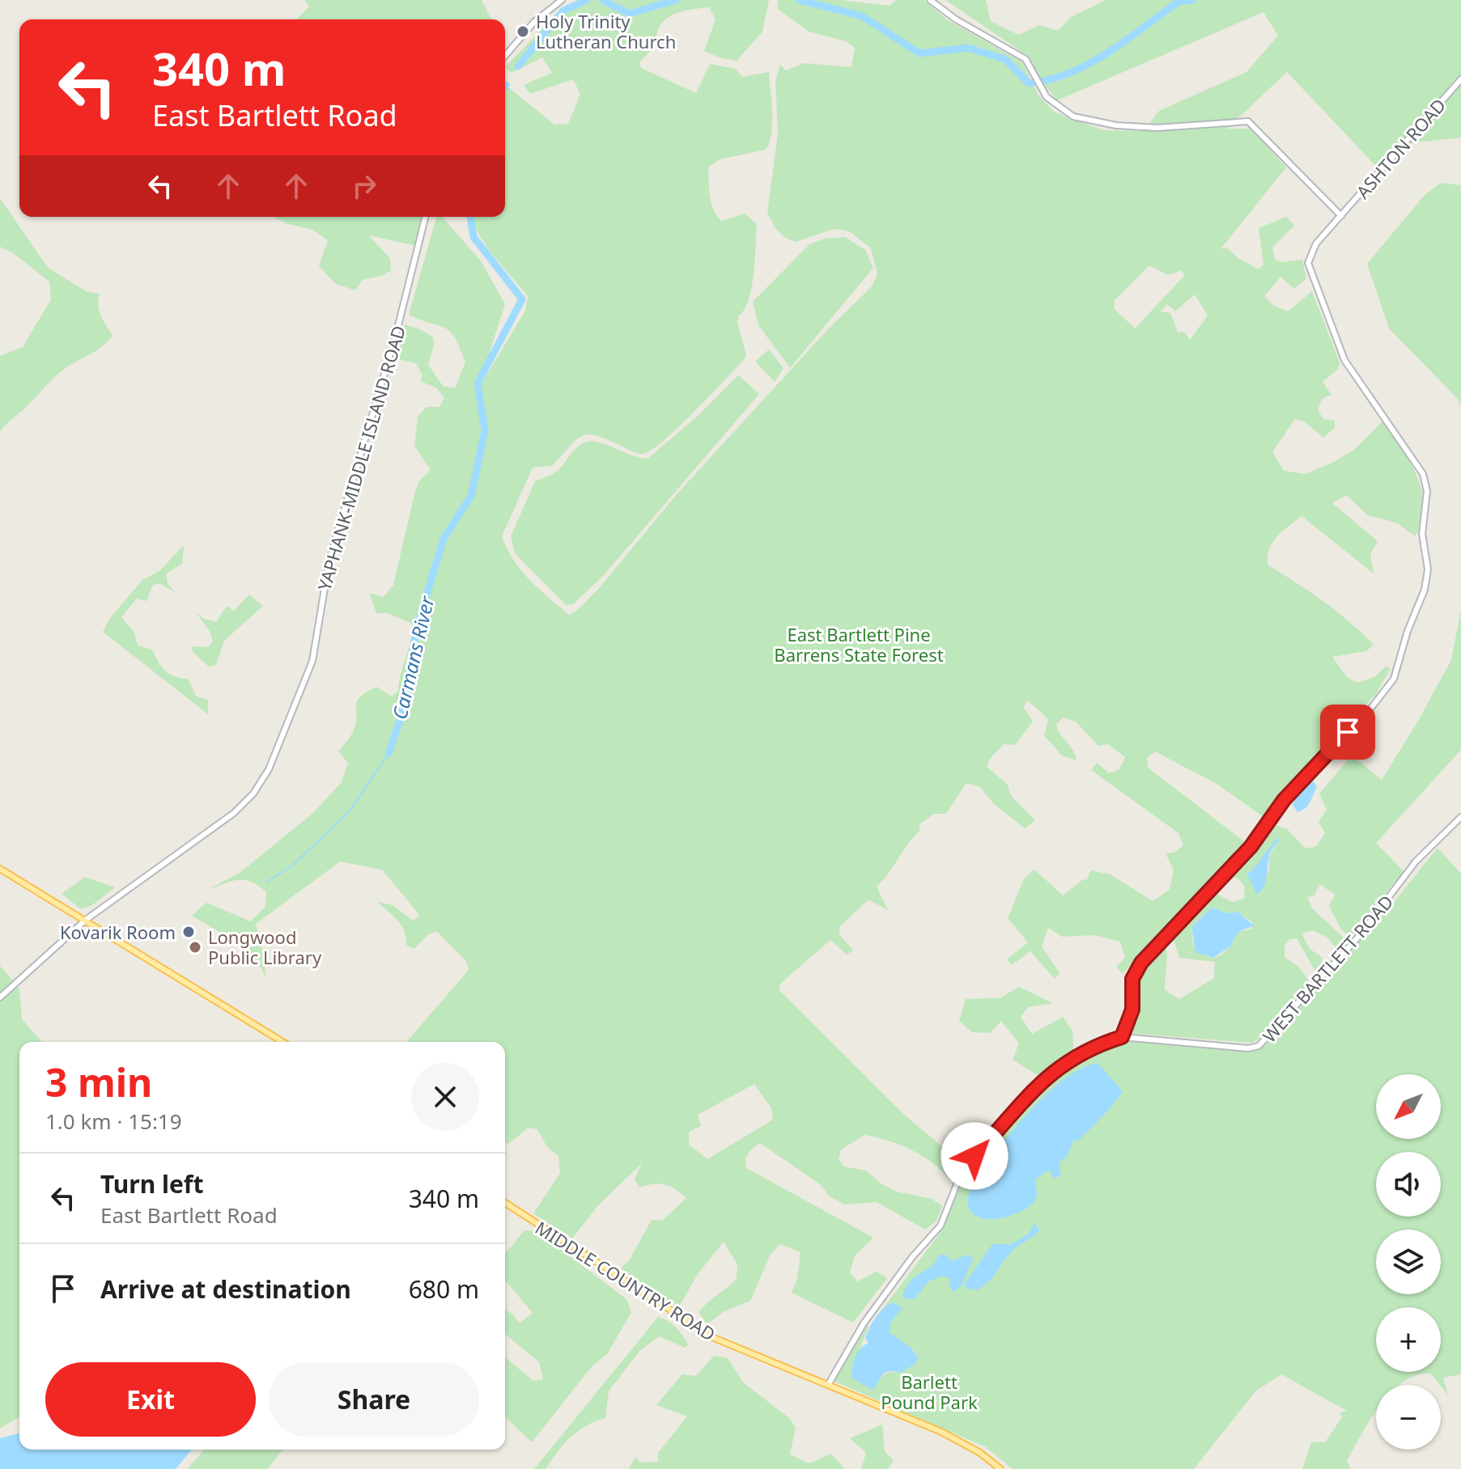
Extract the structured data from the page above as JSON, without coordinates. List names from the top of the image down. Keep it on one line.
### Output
{"streets":{"main road":["MIDDLE COUNTRY ROAD"],"street":["ASHTON ROAD","YAPHANK-MIDDLE ISLAND ROAD","WEST BARTLETT ROAD"]},"crossings":[["ASHTON ROAD","WEST BARTLETT ROAD"]],"water":["Carmans River"],"parks":["East Bartlett Pine Barrens State Forest","Barlett Pound Park"],"places":["Holy Trinity Lutheran Church","Kovarik Room","Longwood Public Library"],"north":"bottom left","page":{"turn":["340 m","East Bartlett Road"],"heading":["3 min","1.0 km · 15:19"],"map_buttons":["+","−"],"list":[{"name":"Turn left","note":"East Bartlett Road","value":"340 m"},{"name":"Arrive at destination","value":"680 m"}],"buttons":["Exit","Share"]}}
